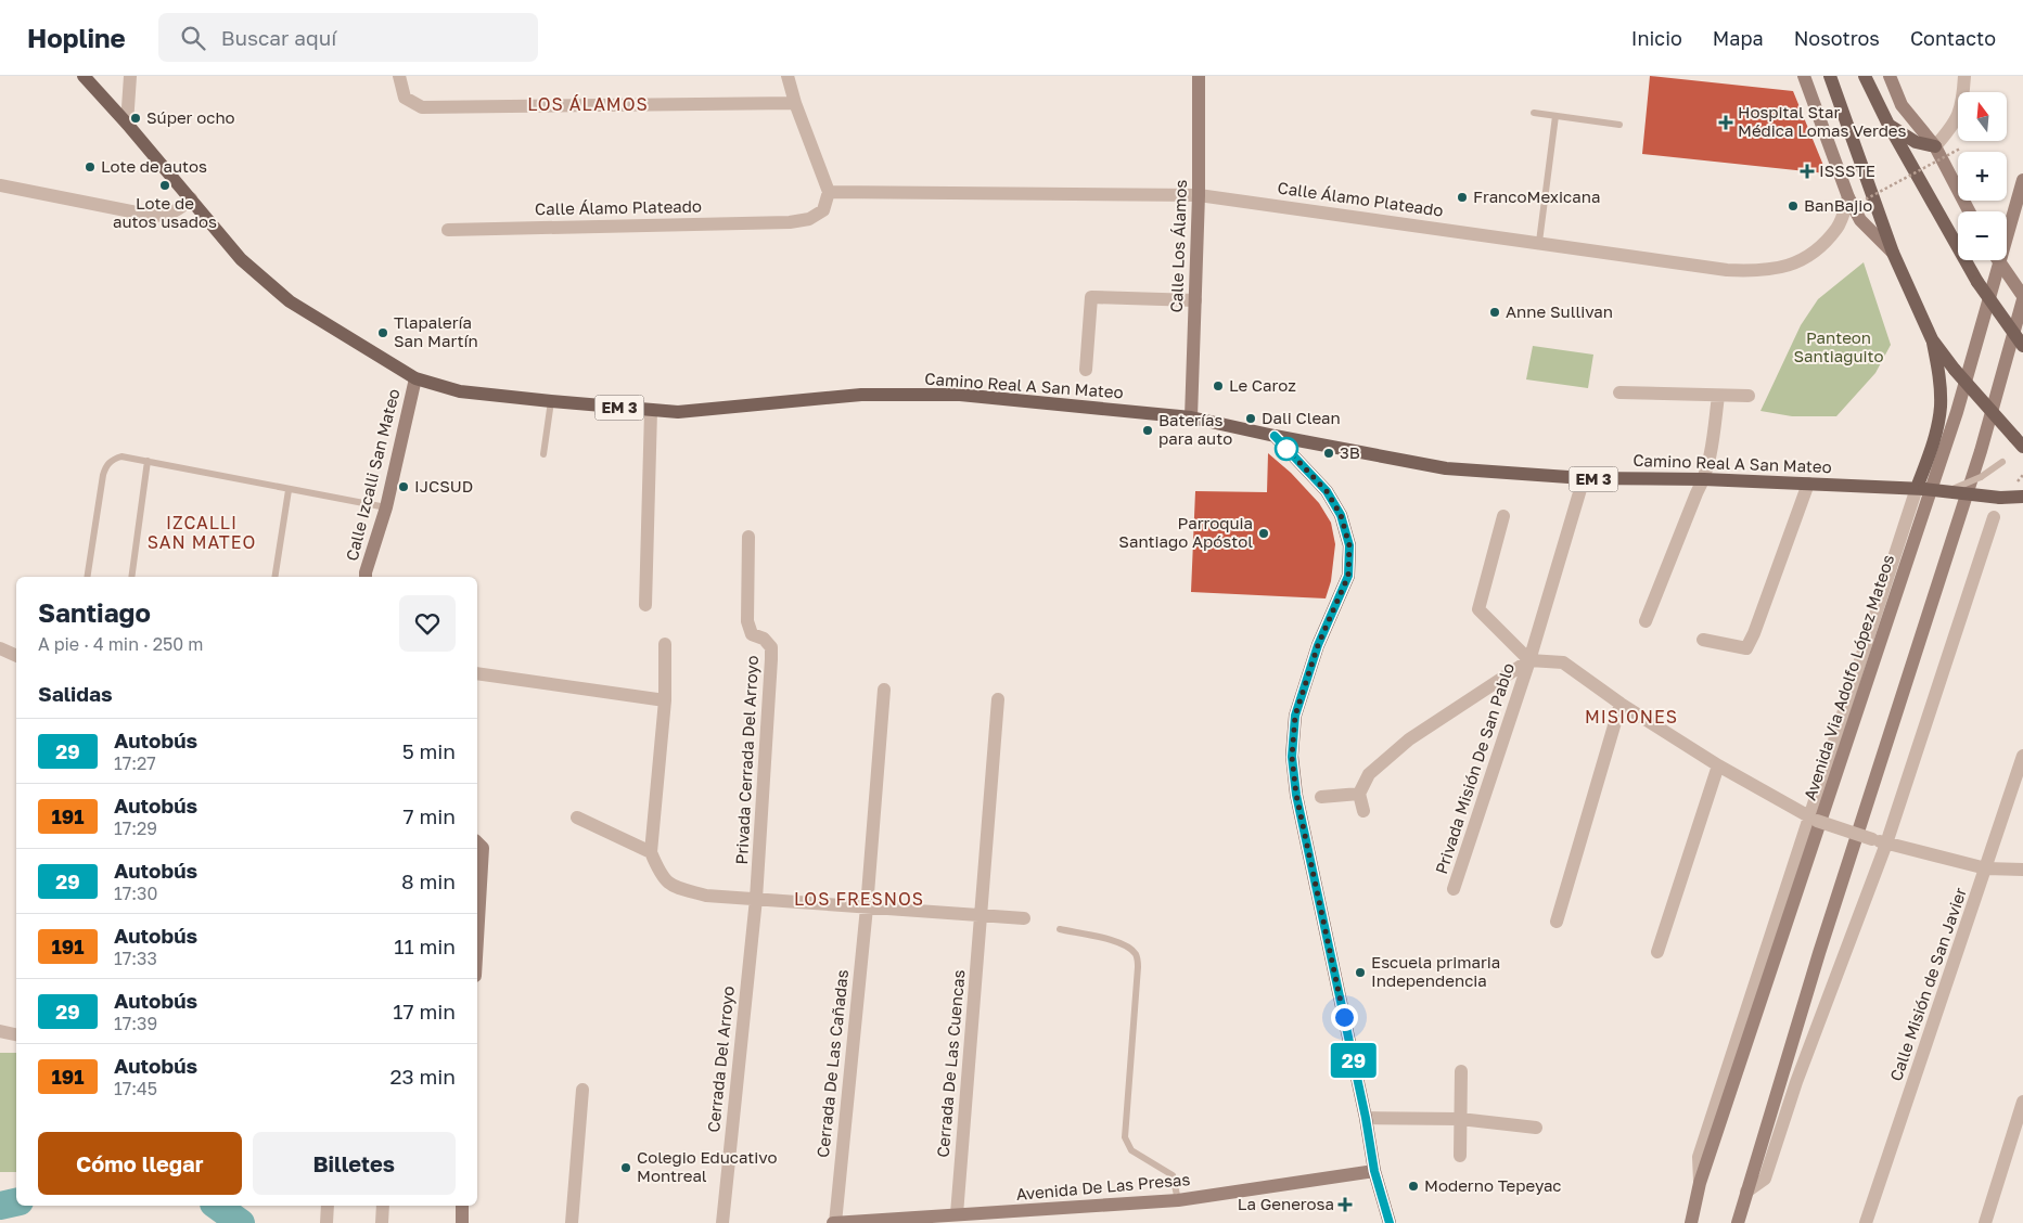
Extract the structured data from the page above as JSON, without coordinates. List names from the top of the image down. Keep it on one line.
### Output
{"streets":{"main road":["Calle Los Álamos","Camino Real A San Mateo","EM 3","Calle Izcalli San Mateo","Avenida Via Adolfo López Mateos","Avenida De Las Presas"],"street":["Calle Álamo Plateado","Privada Cerrada Del Arroyo","Privada Misión De San Pablo","Calle Misión de San Javier","Cerrada Del Arroyo","Cerrada De Las Cañadas","Cerrada De Las Cuencas"]},"crossings":[["Calle Álamo Plateado","Calle Los Álamos"],["Calle Los Álamos","Camino Real A San Mateo"],["Camino Real A San Mateo","Calle Izcalli San Mateo"],["Camino Real A San Mateo","Avenida Via Adolfo López Mateos"],["Camino Real A San Mateo","Privada Misión De San Pablo"],["Privada Cerrada Del Arroyo","Cerrada Del Arroyo"],["Cerrada De Las Cañadas","Avenida De Las Presas"],["Cerrada De Las Cuencas","Avenida De Las Presas"]],"districts":["LOS ÁLAMOS","IZCALLI SAN MATEO","MISIONES","LOS FRESNOS"],"parks":["Panteon Santiaguito"],"places":{"other":["Súper ocho","Lote de autos","Lote de autos usados","FrancoMexicana","BanBajio","Anne Sullivan","Tlapalería San Martín","Le Caroz","Dali Clean","Baterías para auto","3B","IJCSUD","Parroquia Santiago Apóstol","Escuela primaria Independencia","Colegio Educativo Montreal","Moderno Tepeyac"],"health":["Hospital Star Médica Lomas Verdes","ISSSTE","La Generosa"]},"lines":["bus line 29"],"north":"top","page":{"header":"Hopline","search":"Buscar aquí","nav":["Inicio","Mapa","Nosotros","Contacto"],"on_map":"29","map_buttons":["+","−"],"heading":[["Santiago","A pie · 4 min · 250 m"],"Salidas"],"list":[{"mark":"29","name":"Autobús","note":"17:27","value":"5 min"},{"mark":"191","name":"Autobús","note":"17:29","value":"7 min"},{"mark":"29","name":"Autobús","note":"17:30","value":"8 min"},{"mark":"191","name":"Autobús","note":"17:33","value":"11 min"},{"mark":"29","name":"Autobús","note":"17:39","value":"17 min"},{"mark":"191","name":"Autobús","note":"17:45","value":"23 min"}],"buttons":["Cómo llegar","Billetes"]}}
